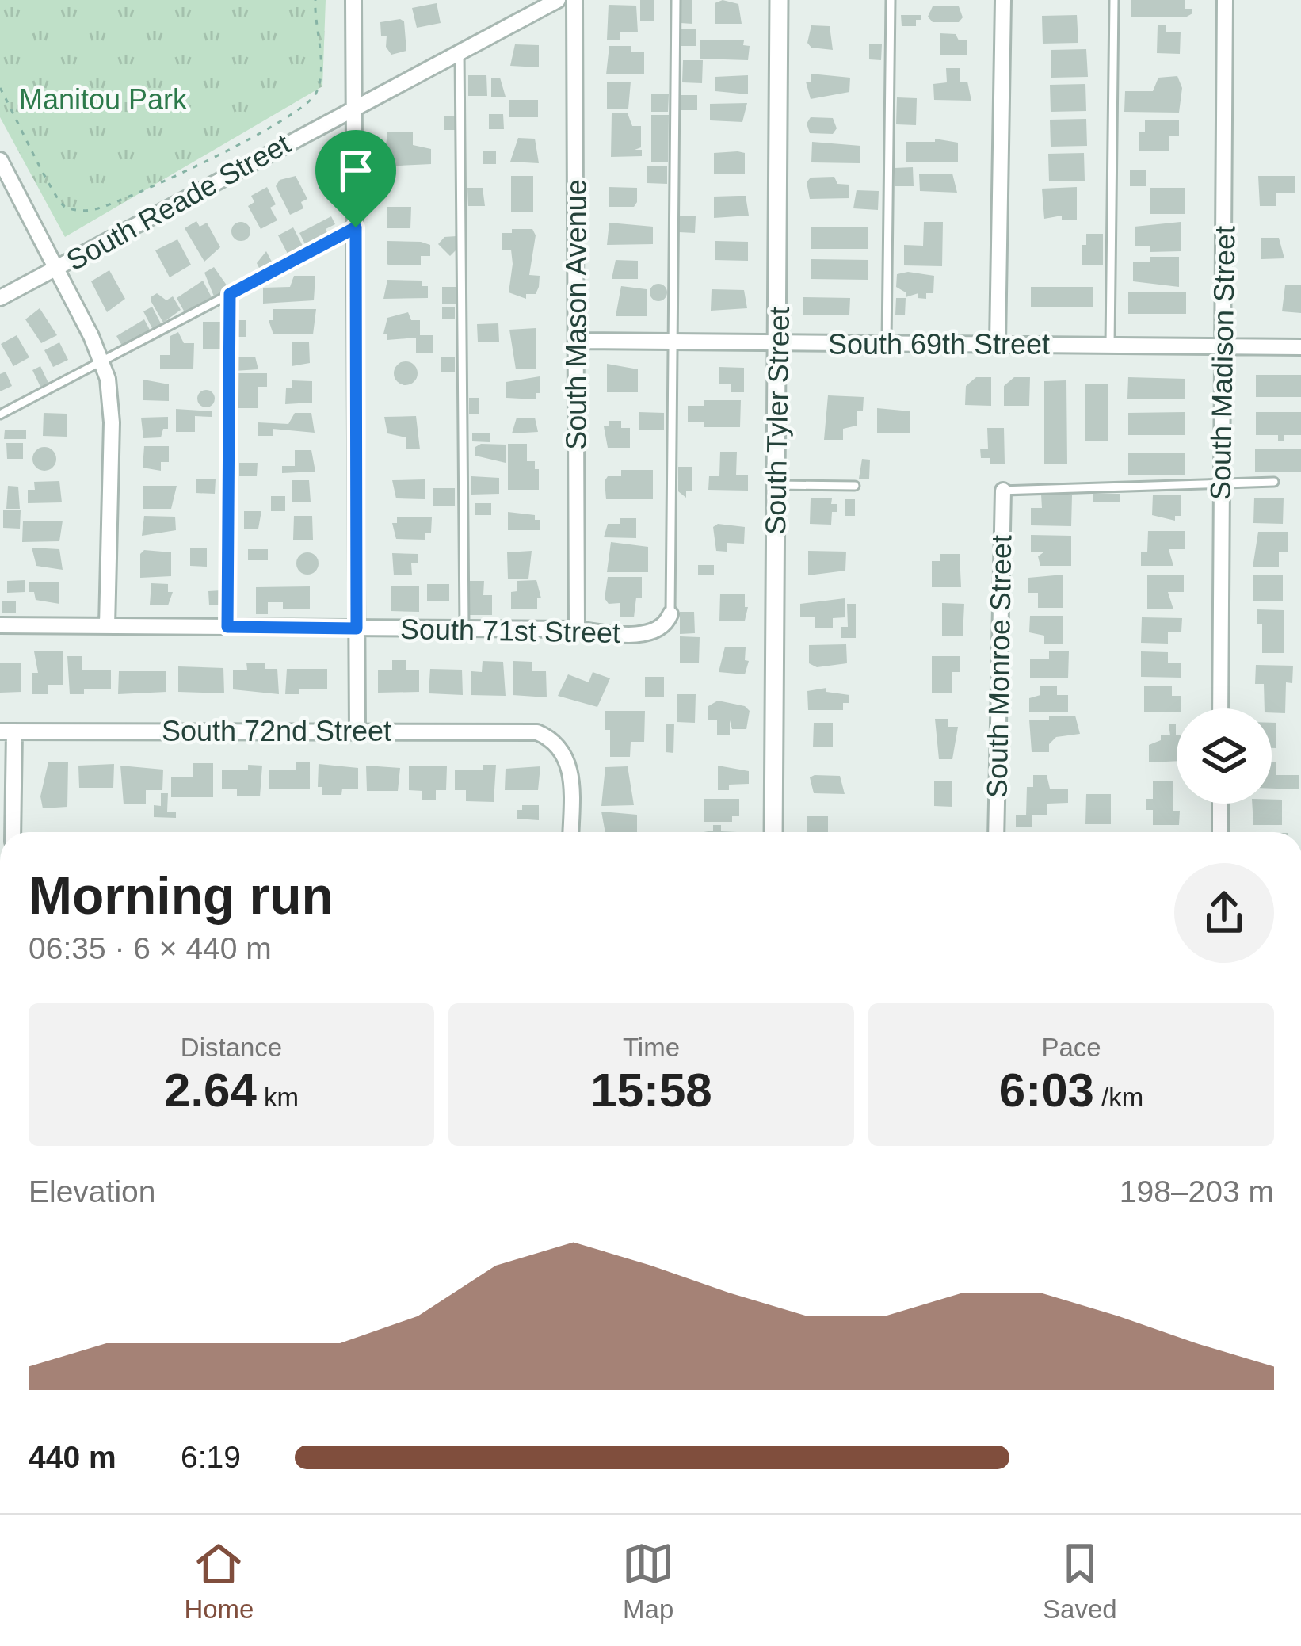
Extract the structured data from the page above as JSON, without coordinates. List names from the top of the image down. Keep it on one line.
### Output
{"streets":{"street":["South Reade Street","South Mason Avenue","South 69th Street","South Madison Street","South Tyler Street","South 71st Street","South Monroe Street","South 72nd Street"]},"crossings":[["South Mason Avenue","South 69th Street"],["South Mason Avenue","South 71st Street"],["South 69th Street","South Madison Street"],["South 69th Street","South Tyler Street"]],"parks":["Manitou Park"],"page":{"heading":["Morning run","06:35 · 6 × 440 m"],"stats":[["Distance","2.64 km"],["Time","15:58"],["Pace","6:03 /km"]],"chart":["Elevation","198–203 m"],"list":[{"name":"440 m","note":"6:19"}],"tabs":["Home","Map","Saved"]}}
